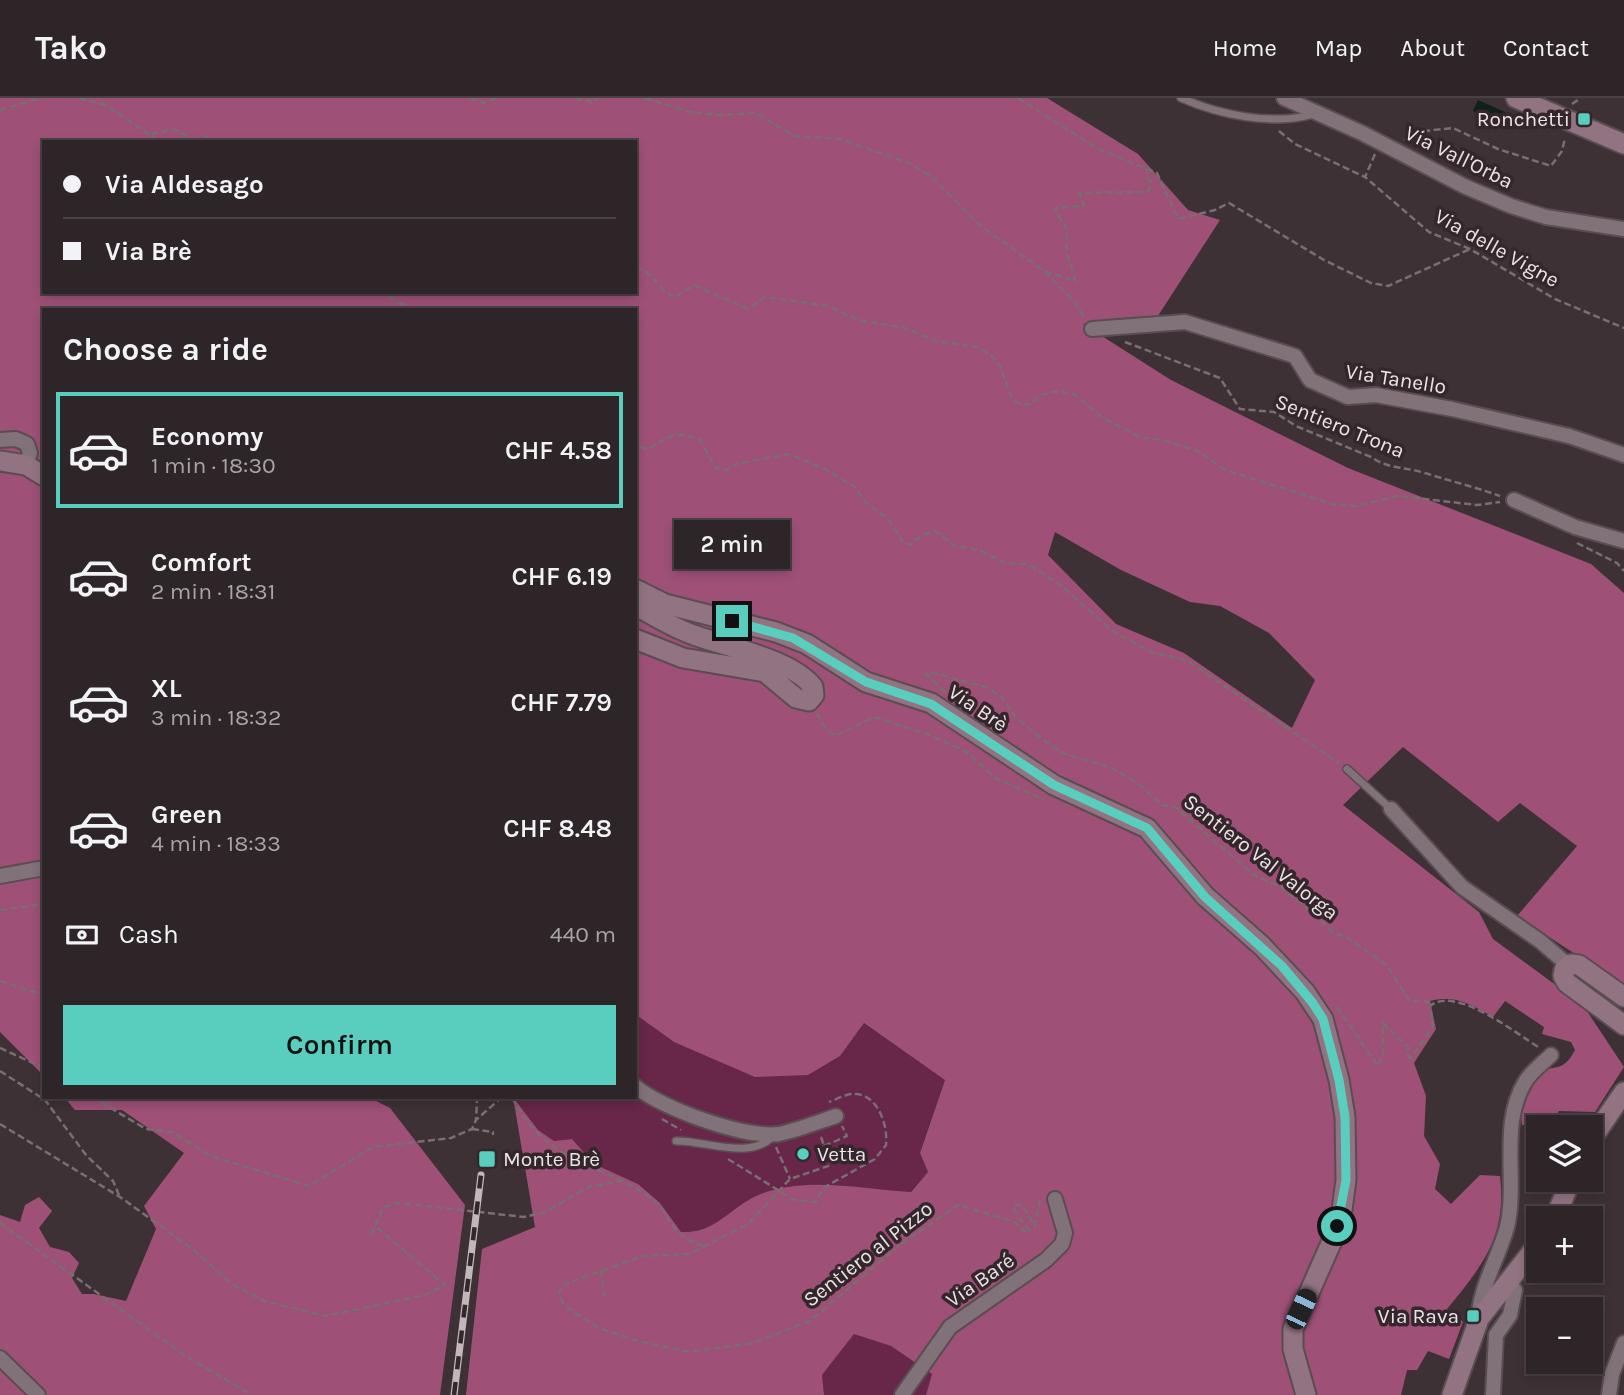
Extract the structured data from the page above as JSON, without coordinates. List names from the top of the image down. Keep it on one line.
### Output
{"streets":{"street":["Via Vall'Orba","Via Tanello","Via Brè","Via Baré"],"path":["Via delle Vigne","Sentiero Trona","Sentiero Val Valorga","Sentiero al Pizzo"]},"crossings":[["Via Brè","Sentiero Val Valorga"],["Sentiero al Pizzo","Via Baré"]],"places":{"transit":["Ronchetti","Monte Brè","Via Rava"],"other":["Vetta"]},"page":{"header":"Tako","nav":["Home","Map","About","Contact"],"banner":["Via Aldesago","Via Brè"],"heading":"Choose a ride","list":[{"name":"Economy","note":"1 min · 18:30","value":"CHF 4.58"},{"name":"Comfort","note":"2 min · 18:31","value":"CHF 6.19"},{"name":"XL","note":"3 min · 18:32","value":"CHF 7.79"},{"name":"Green","note":"4 min · 18:33","value":"CHF 8.48"}],"bubble":"2 min","pay":["Cash","440 m"],"buttons":"Confirm","map_buttons":["+","−"]}}
